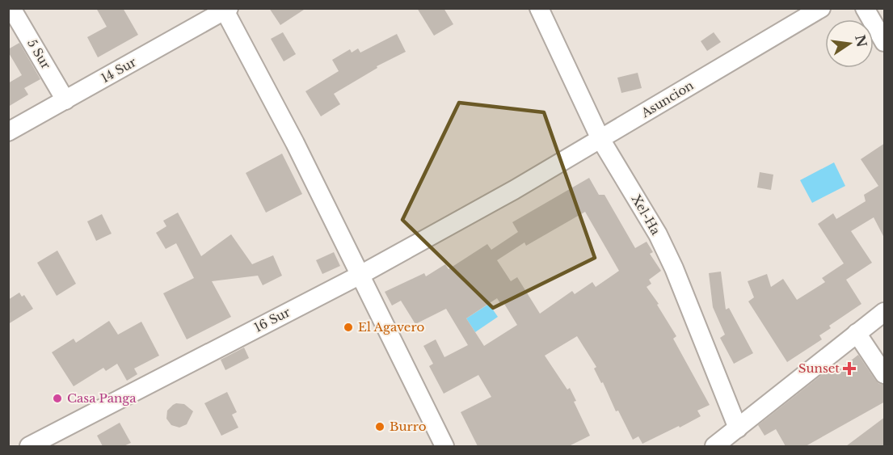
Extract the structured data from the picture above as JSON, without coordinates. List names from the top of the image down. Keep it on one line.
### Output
{"streets":{"street":["5 Sur","14 Sur","Asuncion","Xel-Ha","16 Sur"]},"crossings":[["5 Sur","14 Sur"],["Asuncion","Xel-Ha"],["Asuncion","16 Sur"]],"places":{"other":["El Agavero","Casa Panga","Burro"],"health":["Sunset"]},"north":"right"}
